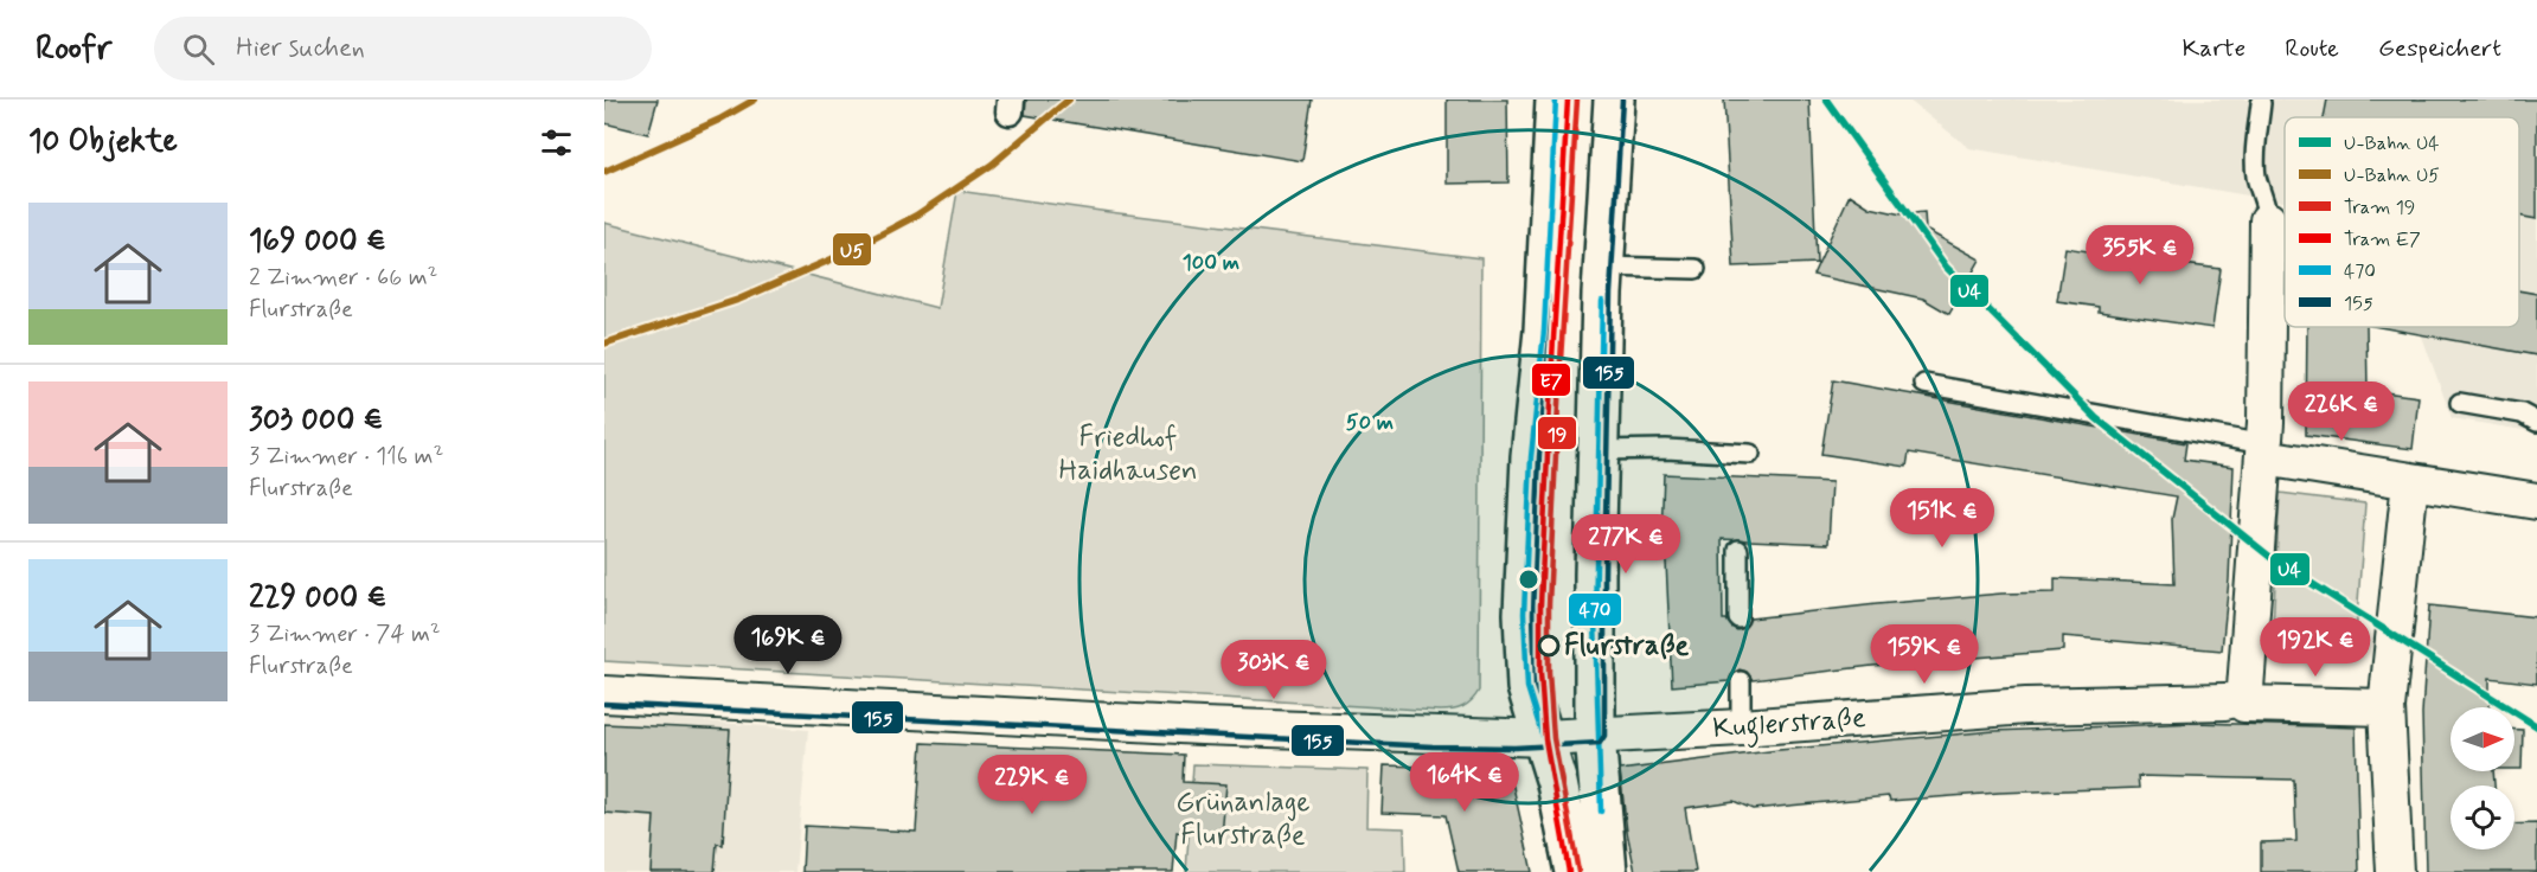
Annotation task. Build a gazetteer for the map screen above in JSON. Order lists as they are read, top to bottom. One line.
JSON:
{"streets":{"street":["Kuglerstraße"]},"parks":["Friedhof Haidhausen","Grünanlage Flurstraße"],"places":["Flurstraße"],"lines":["metro line U4","metro line U5","tram line 19","tram line E7","transit line 470","transit line 155"],"legend":["U-Bahn U4","U-Bahn U5","Tram 19","Tram E7","470","155"],"north":"right","page":{"header":"Roofr","search":"Hier suchen","nav":["Karte","Route","Gespeichert"],"heading":"10 Objekte","list":[{"name":"169 000 €","note":"2 Zimmer · 66 m² · Flurstraße"},{"name":"303 000 €","note":"3 Zimmer · 116 m² · Flurstraße"},{"name":"229 000 €","note":"3 Zimmer · 74 m² · Flurstraße"}],"price":["355K €","226K €","151K €","277K €","169K €","192K €","159K €","303K €","164K €","229K €"]},"rings":["100 m","50 m"]}
